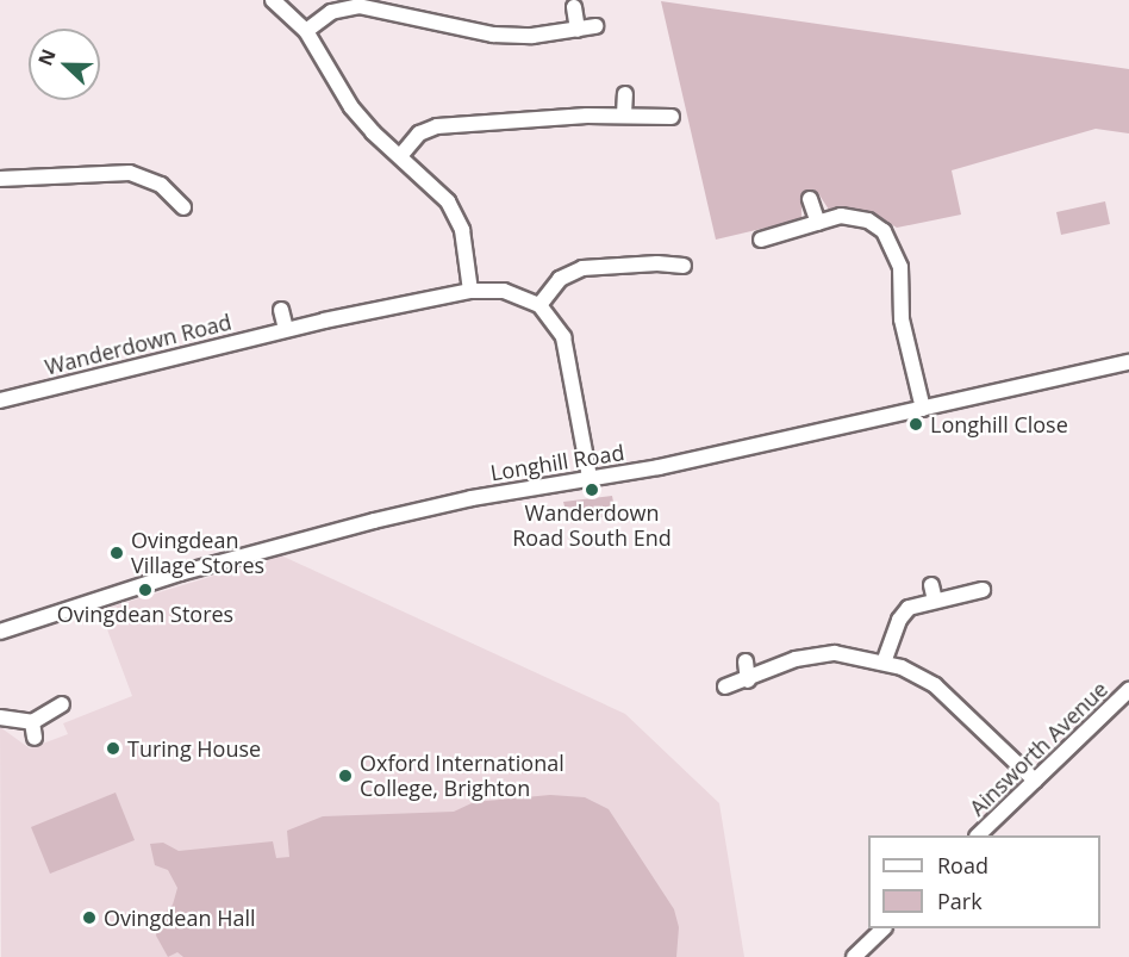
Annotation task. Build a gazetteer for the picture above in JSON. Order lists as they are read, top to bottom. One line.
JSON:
{"streets":{"street":["Wanderdown Road","Longhill Road","Ainsworth Avenue"]},"places":["Longhill Close","Wanderdown Road South End","Ovingdean Village Stores","Ovingdean Stores","Turing House","Oxford International College, Brighton","Ovingdean Hall"],"legend":["Road","Park"],"north":"left"}
